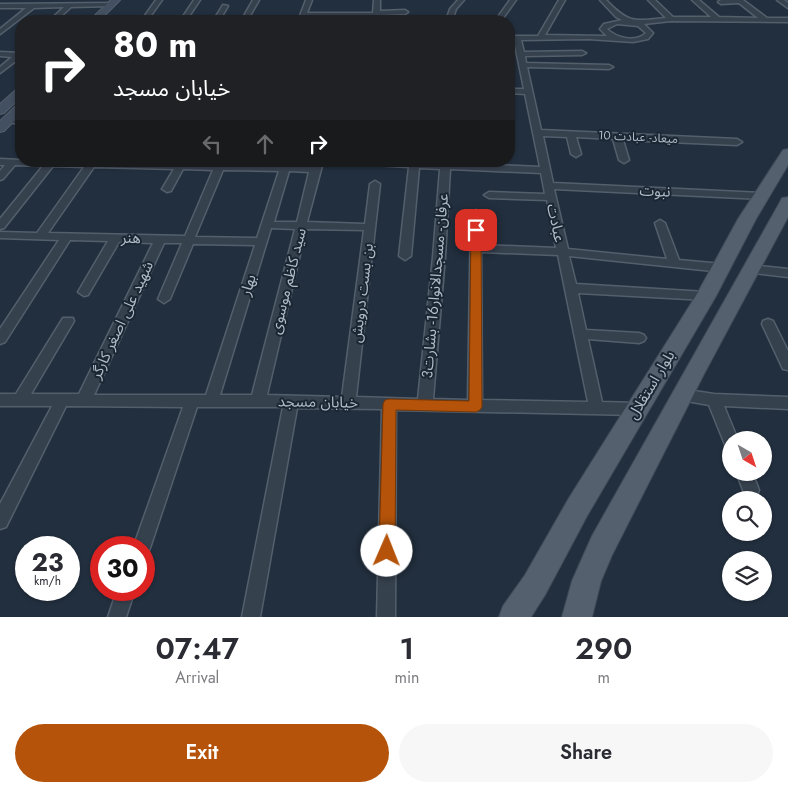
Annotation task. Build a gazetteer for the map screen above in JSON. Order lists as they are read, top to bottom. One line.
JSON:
{"streets":{"main road":["بلوار استقلال"],"street":["میعاد- عبادت 10","نبوت","عبادت","هنر","سید کاظم موسوی","بهار","عرفان- مسجدالانوار16- بشارت3","بن بست درویش","شهید علی اصغر کارگر","خیابان مسجد"]},"crossings":[["میعاد- عبادت 10","عبادت"],["نبوت","عبادت"],["نبوت","بلوار استقلال"],["عبادت","خیابان مسجد"],["هنر","بهار"],["هنر","شهید علی اصغر کارگر"],["سید کاظم موسوی","خیابان مسجد"],["بهار","خیابان مسجد"],["عرفان- مسجدالانوار16- بشارت3","خیابان مسجد"],["بن بست درویش","خیابان مسجد"],["شهید علی اصغر کارگر","خیابان مسجد"],["بلوار استقلال","خیابان مسجد"]],"north":"bottom right","page":{"turn":["80 m","خیابان مسجد"],"speed":"23 km/h","limit":"30","eta":["07:47","Arrival","1","min","290","m"],"buttons":["Exit","Share"]}}
